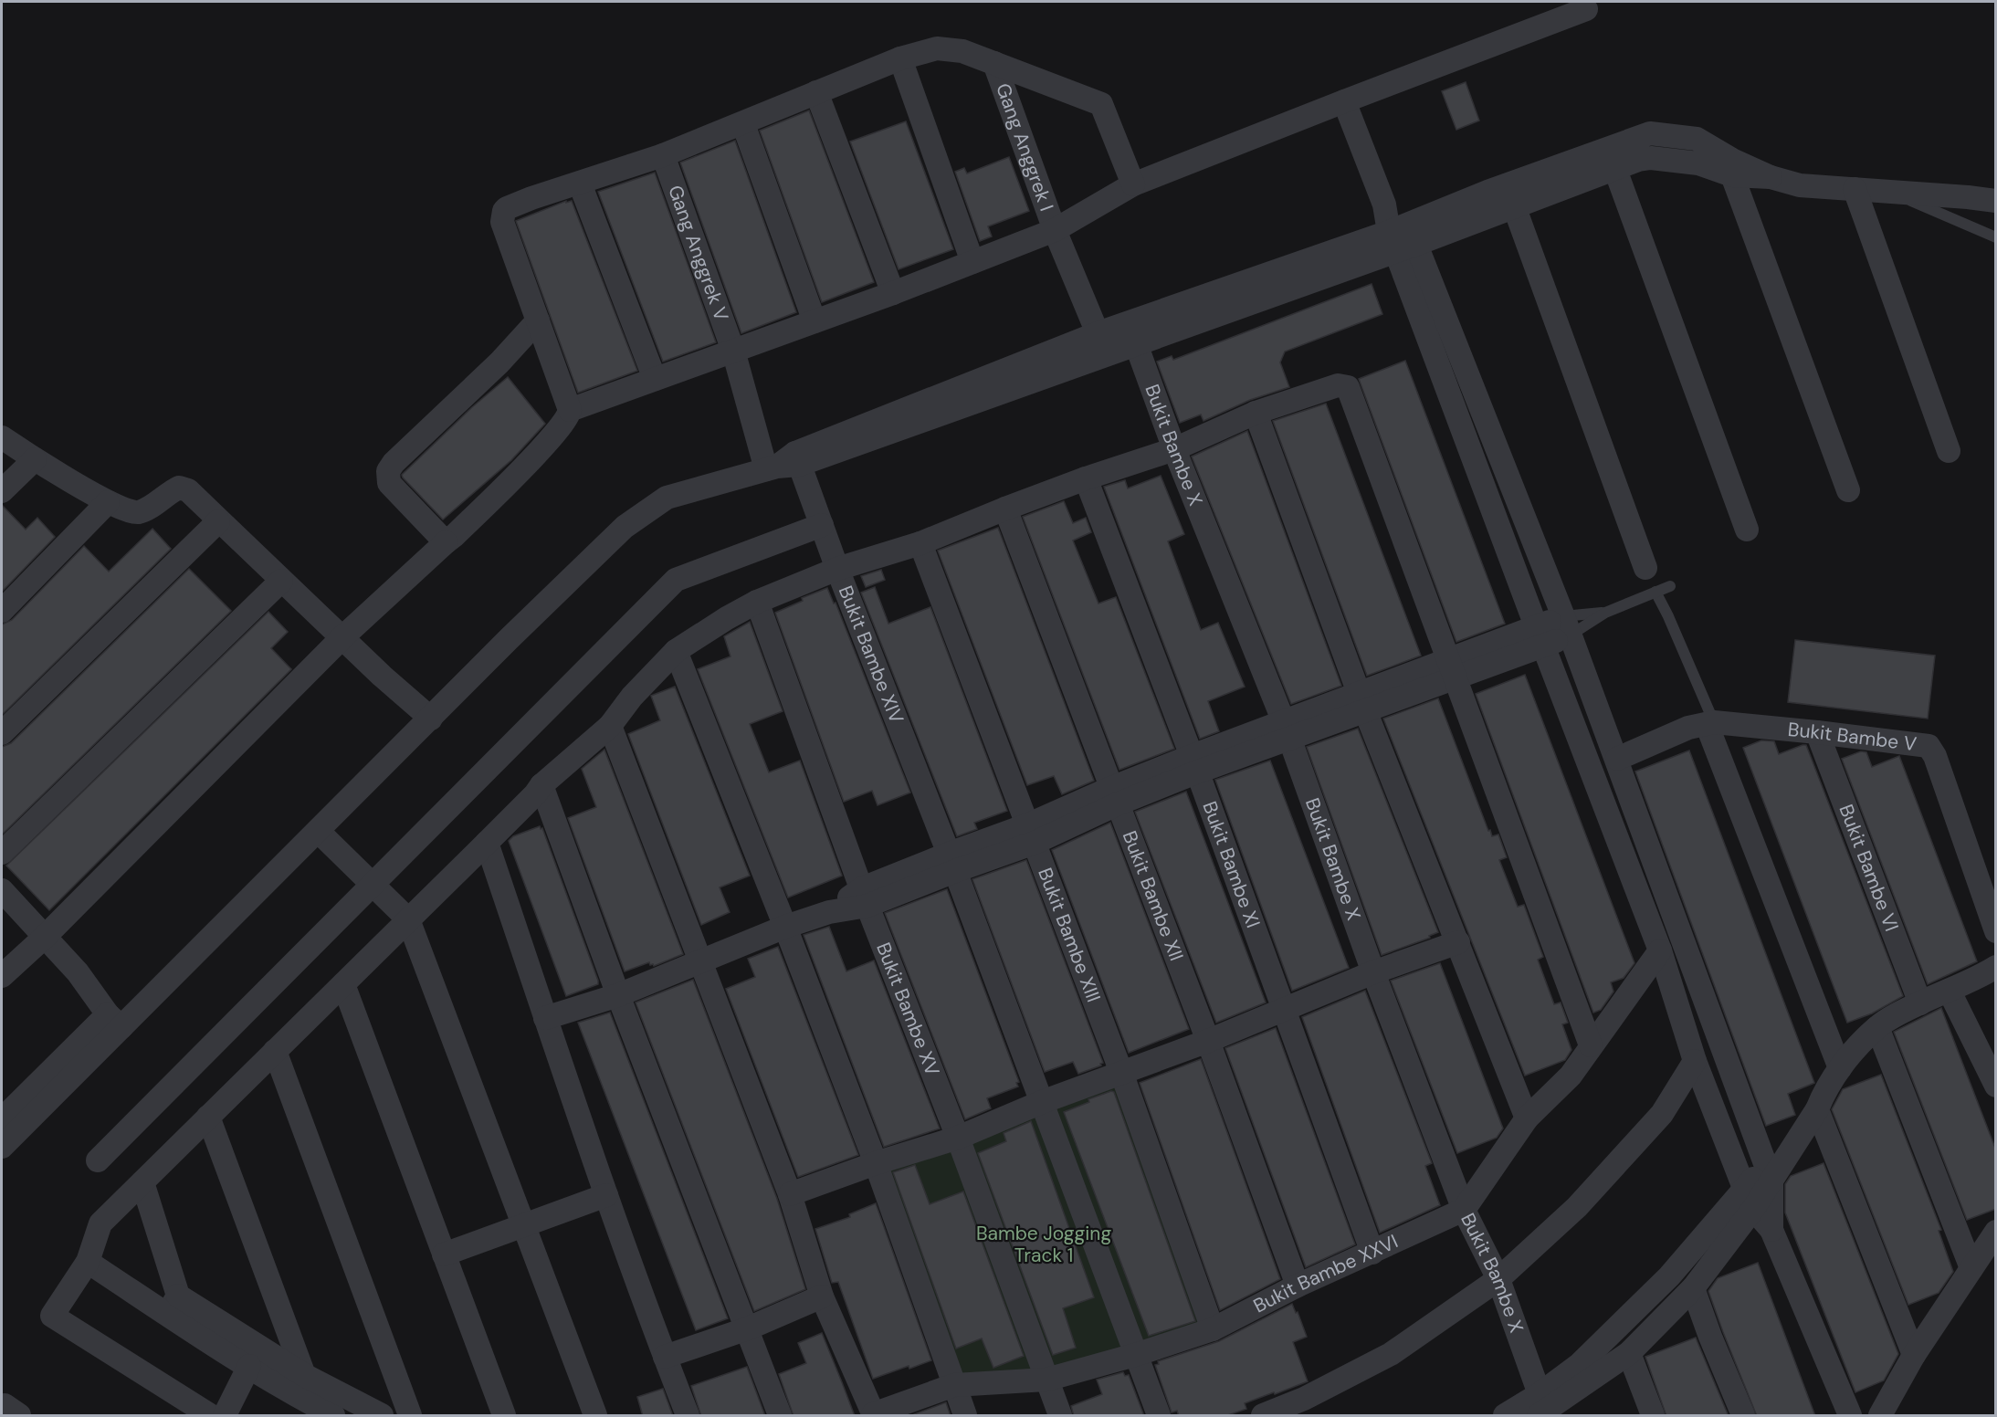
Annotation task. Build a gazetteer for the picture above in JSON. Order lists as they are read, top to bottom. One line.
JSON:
{"streets":{"street":["Gang Anggrek I","Gang Anggrek V","Bukit Bambe X","Bukit Bambe XIV","Bukit Bambe V","Bukit Bambe XI","Bukit Bambe VI","Bukit Bambe XII","Bukit Bambe XIII","Bukit Bambe XV","Bukit Bambe XXVI"]},"crossings":[["Gang Anggrek V","Bukit Bambe XIV"],["Bukit Bambe X","Bukit Bambe XXVI"],["Bukit Bambe XIV","Bukit Bambe XXVI"],["Bukit Bambe V","Bukit Bambe VI"],["Bukit Bambe XI","Bukit Bambe XXVI"],["Bukit Bambe XII","Bukit Bambe XXVI"],["Bukit Bambe XIII","Bukit Bambe XXVI"],["Bukit Bambe XV","Bukit Bambe XXVI"]],"parks":["Bambe Jogging Track 1"]}
